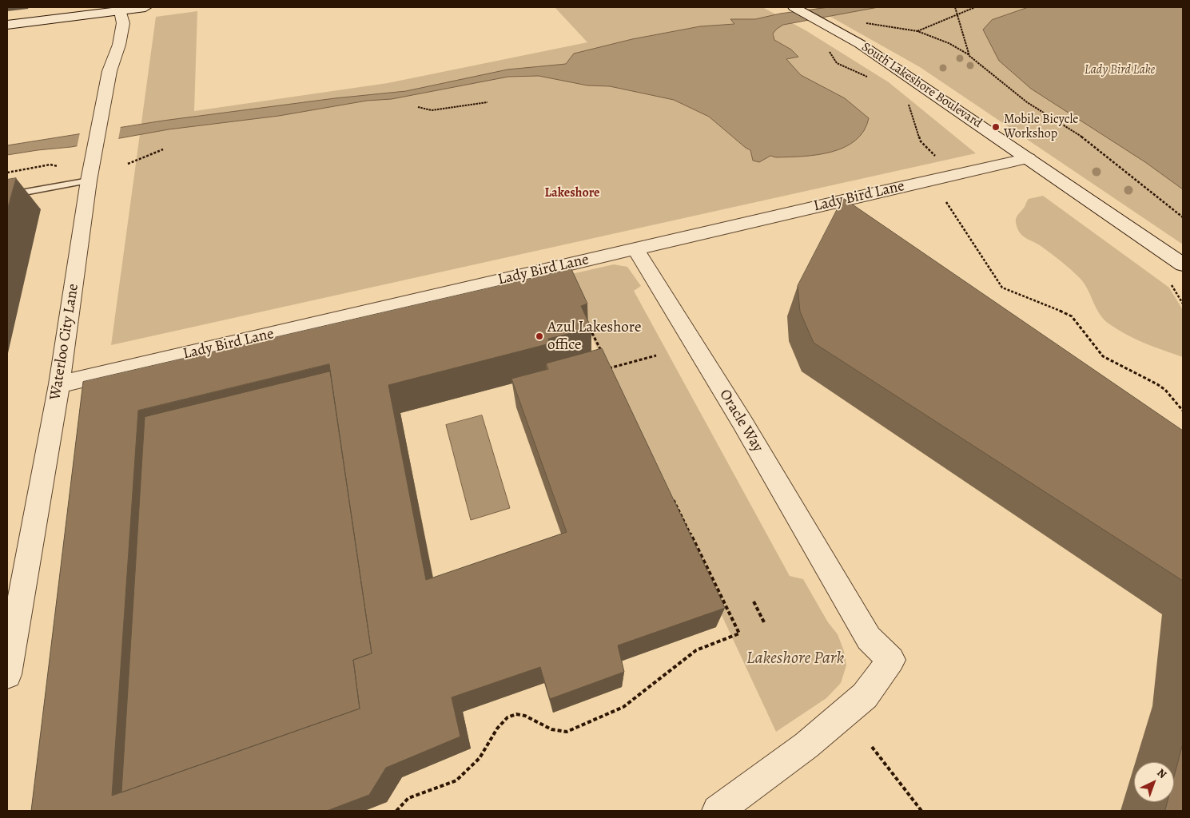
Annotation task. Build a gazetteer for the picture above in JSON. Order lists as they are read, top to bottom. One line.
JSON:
{"streets":{"street":["South Lakeshore Boulevard","Lady Bird Lane","Waterloo City Lane","Oracle Way"]},"crossings":[["South Lakeshore Boulevard","Lady Bird Lane"],["Lady Bird Lane","Waterloo City Lane"],["Lady Bird Lane","Oracle Way"]],"districts":["Lakeshore"],"water":["Lady Bird Lake"],"parks":["Lakeshore Park"],"places":["Mobile Bicycle Workshop","Azul Lakeshore office"],"north":"top right"}
